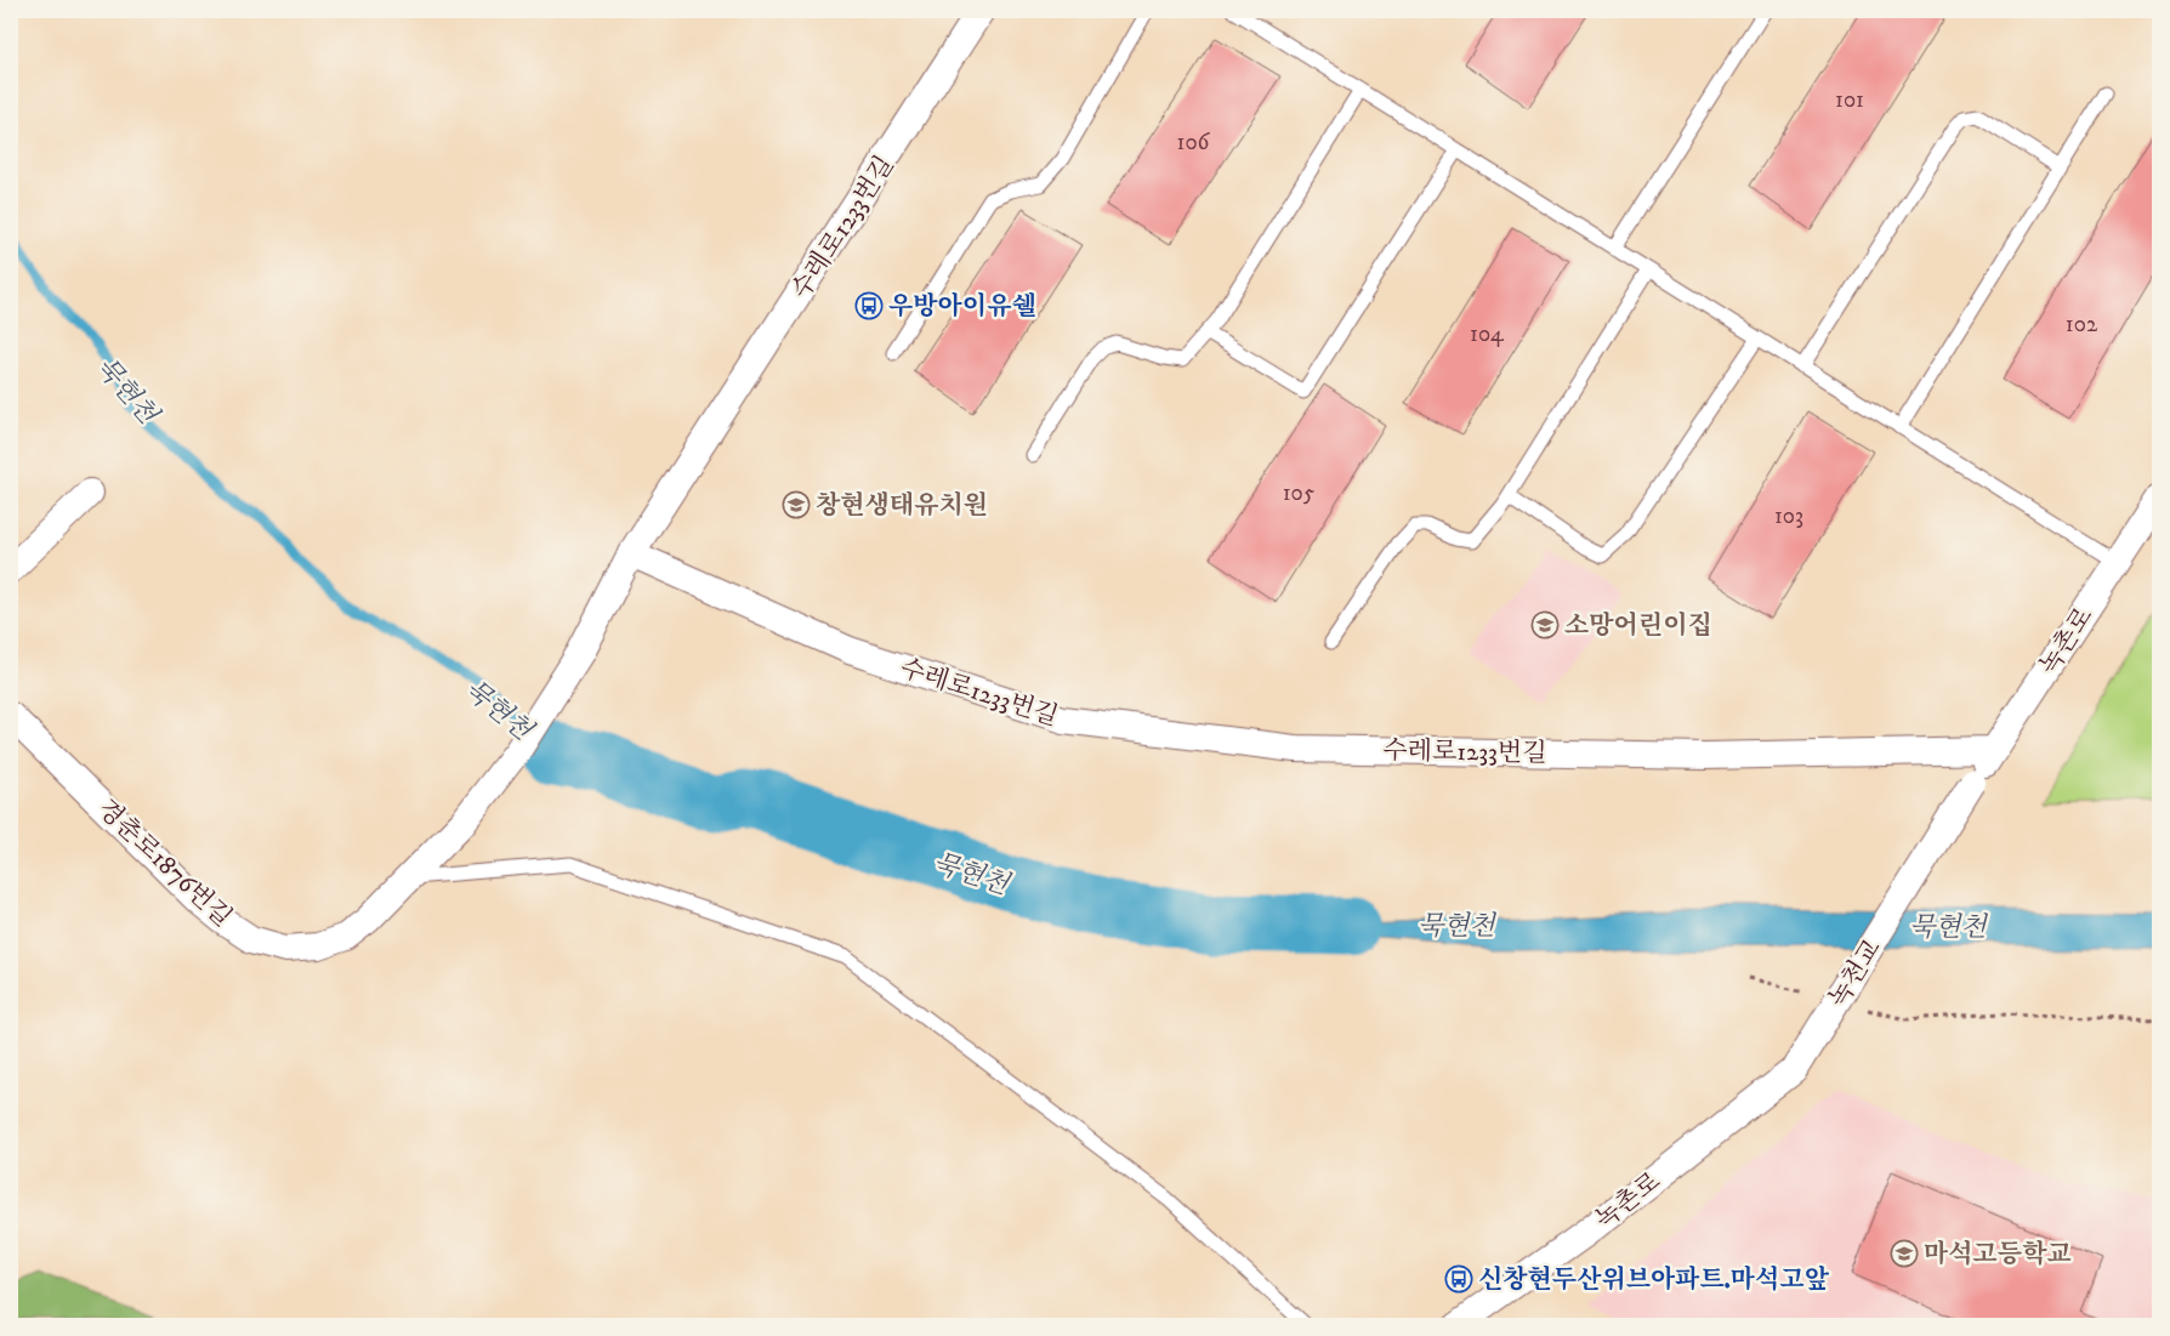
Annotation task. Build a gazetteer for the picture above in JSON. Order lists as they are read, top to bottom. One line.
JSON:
{"streets":{"street":["수레로1233번길","녹촌로","경춘로1876번길","녹천교"]},"crossings":[["수레로1233번길","녹촌로"],["수레로1233번길","경춘로1876번길"],["녹촌로","녹천교"]],"water":["묵현천"],"places":{"bus stop":["우방아이유쉘","신창현두산위브아파트.마석고앞"],"school or university":["창현생태유치원","소망어린이집","마석고등학교"]},"house_numbers":["101","106","102","104","105","103"]}
